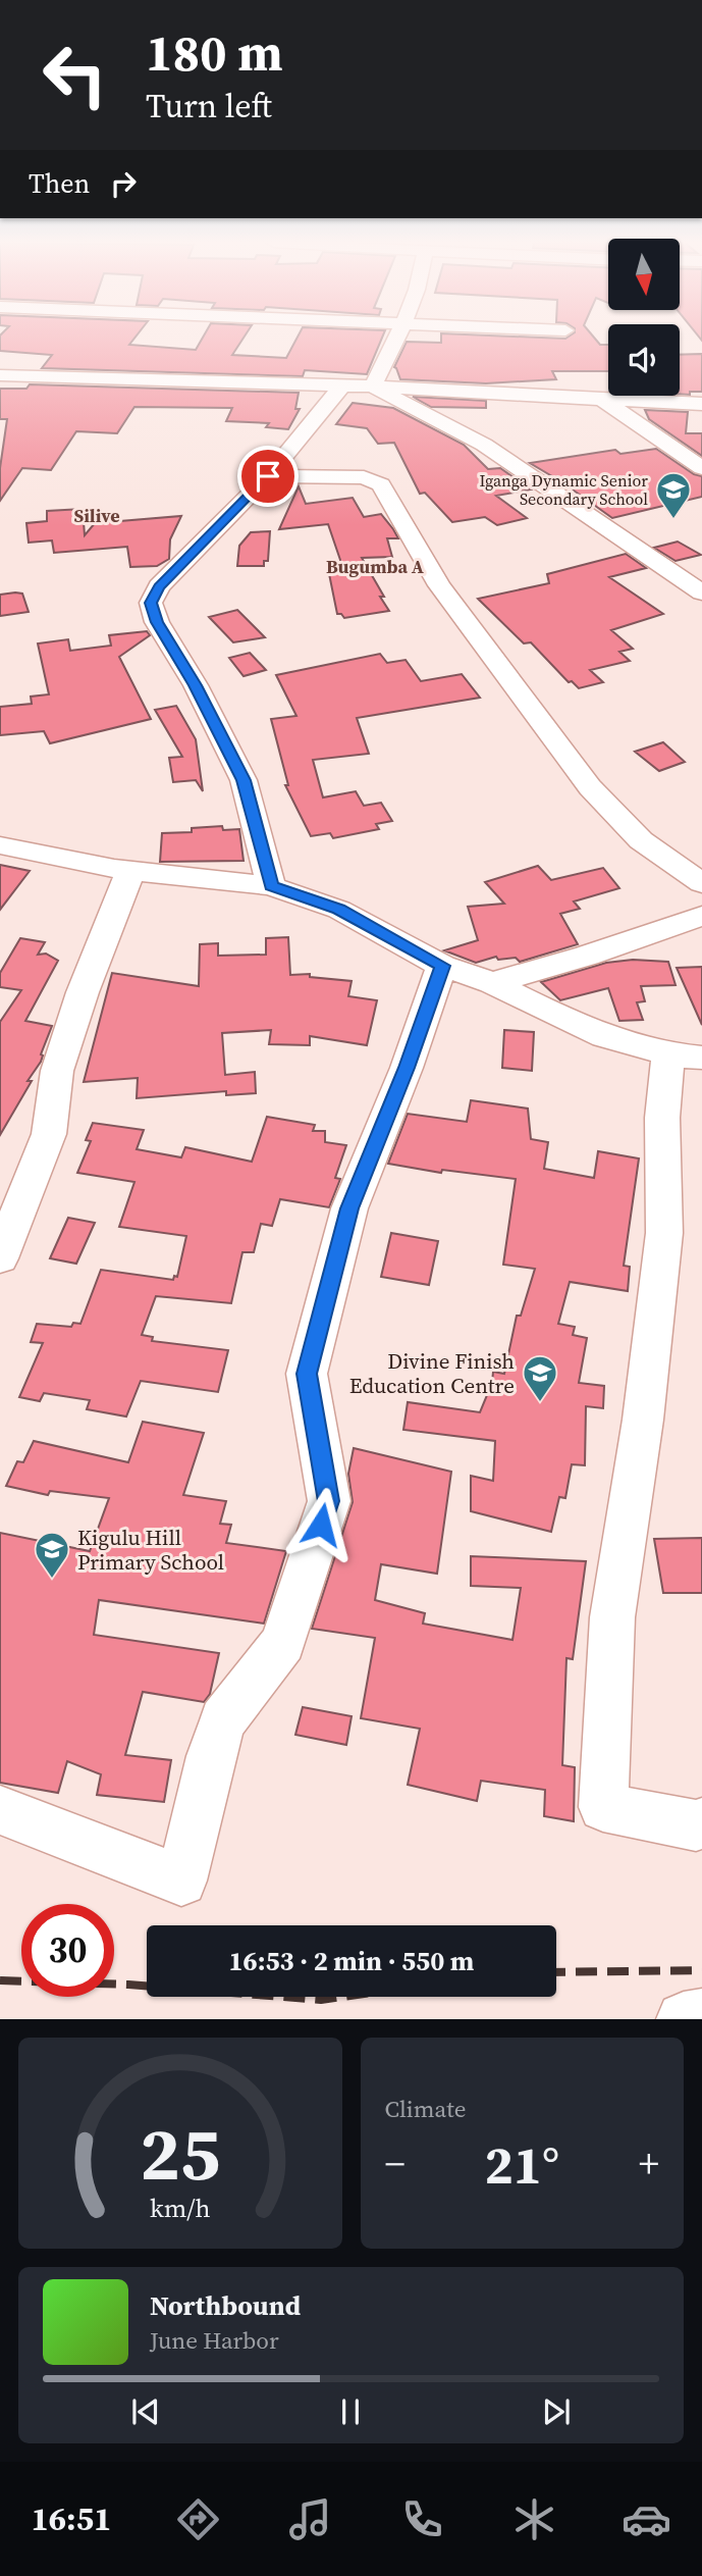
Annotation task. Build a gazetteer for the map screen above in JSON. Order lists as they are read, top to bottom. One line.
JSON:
{"districts":["Silive","Bugumba A"],"places":{"school or university":["Iganga Dynamic Senior Secondary School","Divine Finish Education Centre","Kigulu Hill Primary School"]},"north":"bottom","page":{"turn":["180 m","Turn left"],"then":"Then","limit":"30","trip":"16:53 · 2 min · 550 m","tile":"Climate","heat":["−","21°","+"],"song":["Northbound","June Harbor"],"tabs":"16:51","gauge":["25","km/h"]}}
